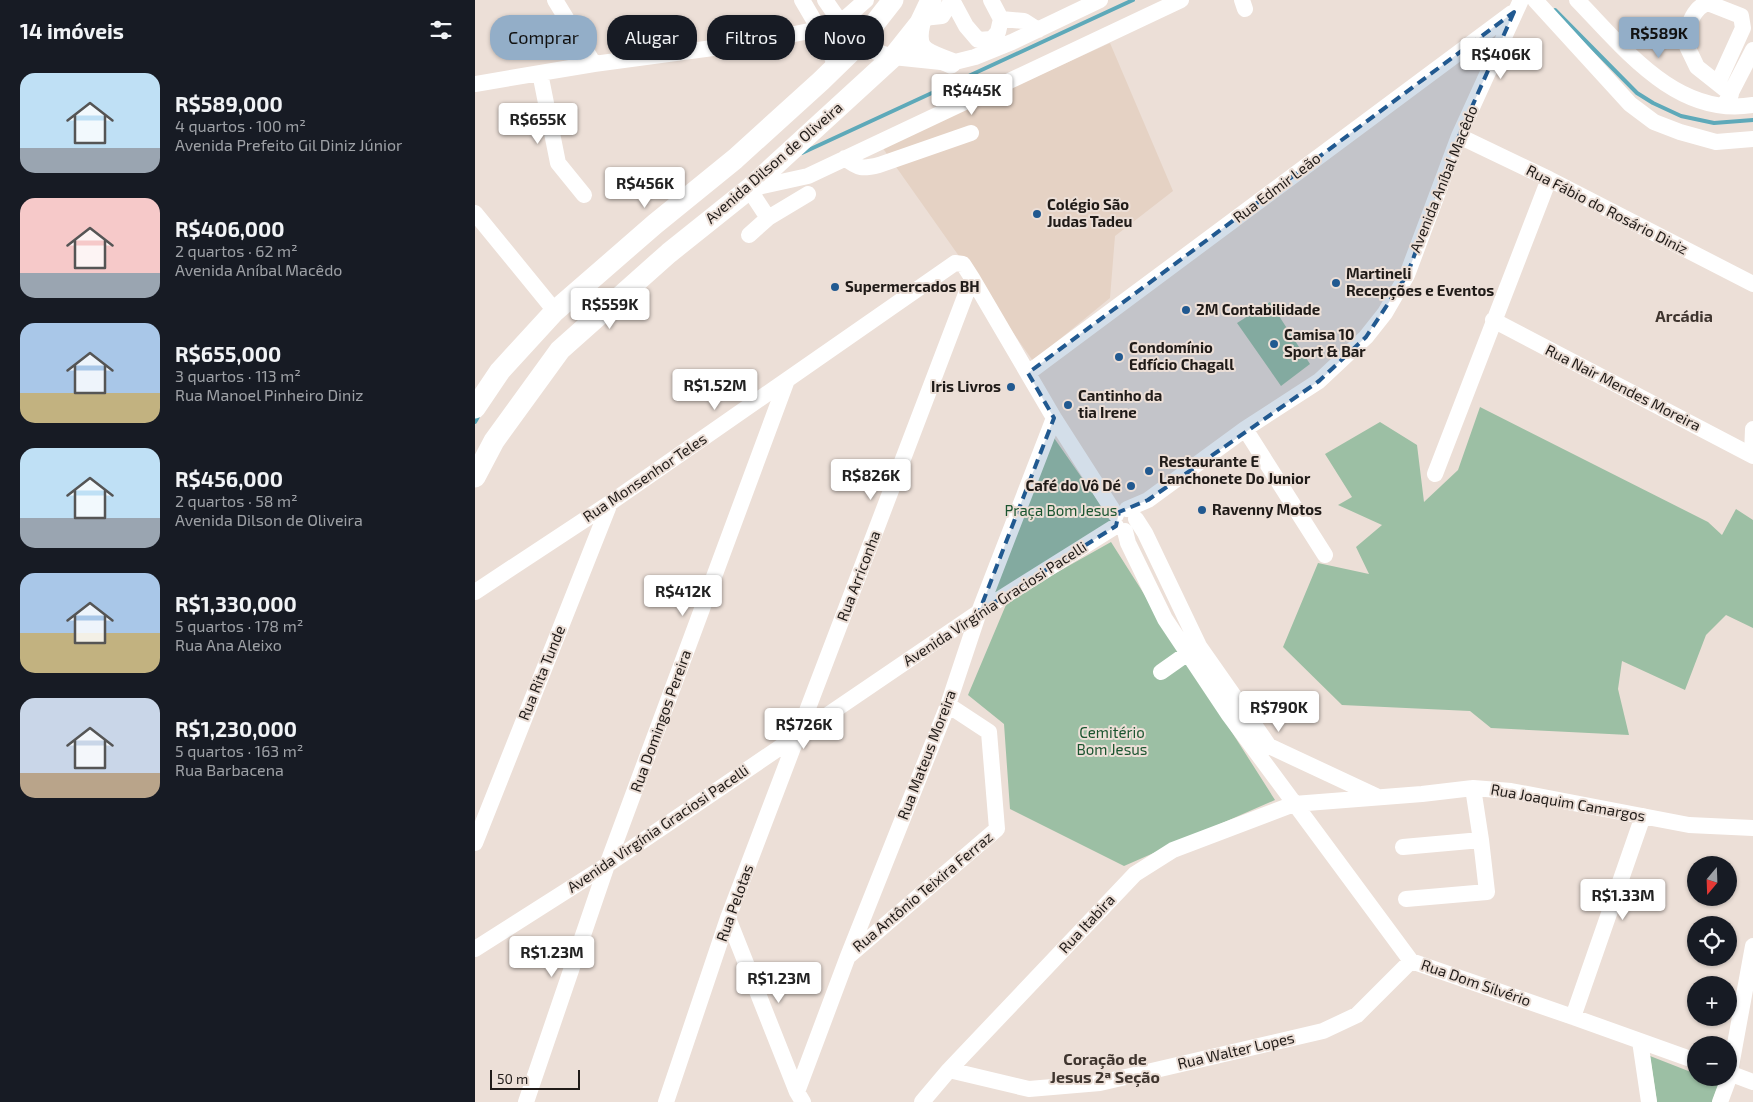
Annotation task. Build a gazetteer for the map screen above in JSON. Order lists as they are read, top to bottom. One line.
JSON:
{"streets":{"main road":["Avenida Dilson de Oliveira"],"street":["Avenida Aníbal Macêdo","Rua Edmir Leão","Rua Fábio do Rosário Diniz","Rua Nair Mendes Moreira","Rua Monsenhor Teles","Rua Arriconha","Avenida Virgínia Graciosi Pacelli","Rua Rita Tunde","Rua Domingos Pereira","Rua Mateus Moreira","Rua Joaquim Camargos","Rua Antônio Teixira Ferraz","Rua Pelotas","Rua Itabira","Rua Dom Silvério","Rua Walter Lopes"]},"crossings":[["Avenida Aníbal Macêdo","Rua Edmir Leão"],["Avenida Aníbal Macêdo","Rua Fábio do Rosário Diniz"],["Avenida Aníbal Macêdo","Avenida Virgínia Graciosi Pacelli"],["Rua Monsenhor Teles","Rua Arriconha"],["Rua Monsenhor Teles","Rua Rita Tunde"],["Rua Monsenhor Teles","Rua Domingos Pereira"],["Rua Arriconha","Avenida Virgínia Graciosi Pacelli"],["Rua Arriconha","Rua Pelotas"],["Avenida Virgínia Graciosi Pacelli","Rua Domingos Pereira"],["Avenida Virgínia Graciosi Pacelli","Rua Mateus Moreira"],["Avenida Virgínia Graciosi Pacelli","Rua Pelotas"],["Rua Mateus Moreira","Rua Antônio Teixira Ferraz"],["Rua Joaquim Camargos","Rua Itabira"],["Rua Joaquim Camargos","Rua Dom Silvério"],["Rua Itabira","Rua Dom Silvério"],["Rua Itabira","Rua Walter Lopes"],["Rua Dom Silvério","Rua Walter Lopes"]],"districts":["Arcádia","Coração de Jesus 2ª Seção"],"parks":["Praça Bom Jesus","Cemitério Bom Jesus"],"places":["Colégio São Judas Tadeu","Martineli Recepções e Eventos","Supermercados BH","2M Contabilidade","Camisa 10 Sport & Bar","Condomínio Edfício Chagall","Iris Livros","Cantinho da tia Irene","Restaurante E Lanchonete Do Junior","Café do Vô Dé","Ravenny Motos"],"scale_bar":"50 m","north":"bottom","page":{"heading":"14 imóveis","chip":["Comprar","Alugar","Filtros","Novo"],"price":["R$589K","R$406K","R$445K","R$655K","R$456K","R$559K","R$1.52M","R$826K","R$412K","R$790K","R$726K","R$1.33M","R$1.23M","R$1.23M"],"list":[{"name":"R$589,000","note":"4 quartos · 100 m² · Avenida Prefeito Gil Diniz Júnior"},{"name":"R$406,000","note":"2 quartos · 62 m² · Avenida Aníbal Macêdo"},{"name":"R$655,000","note":"3 quartos · 113 m² · Rua Manoel Pinheiro Diniz"},{"name":"R$456,000","note":"2 quartos · 58 m² · Avenida Dilson de Oliveira"},{"name":"R$1,330,000","note":"5 quartos · 178 m² · Rua Ana Aleixo"},{"name":"R$1,230,000","note":"5 quartos · 163 m² · Rua Barbacena"}],"map_buttons":["+","−"],"scale":"50 m"}}
